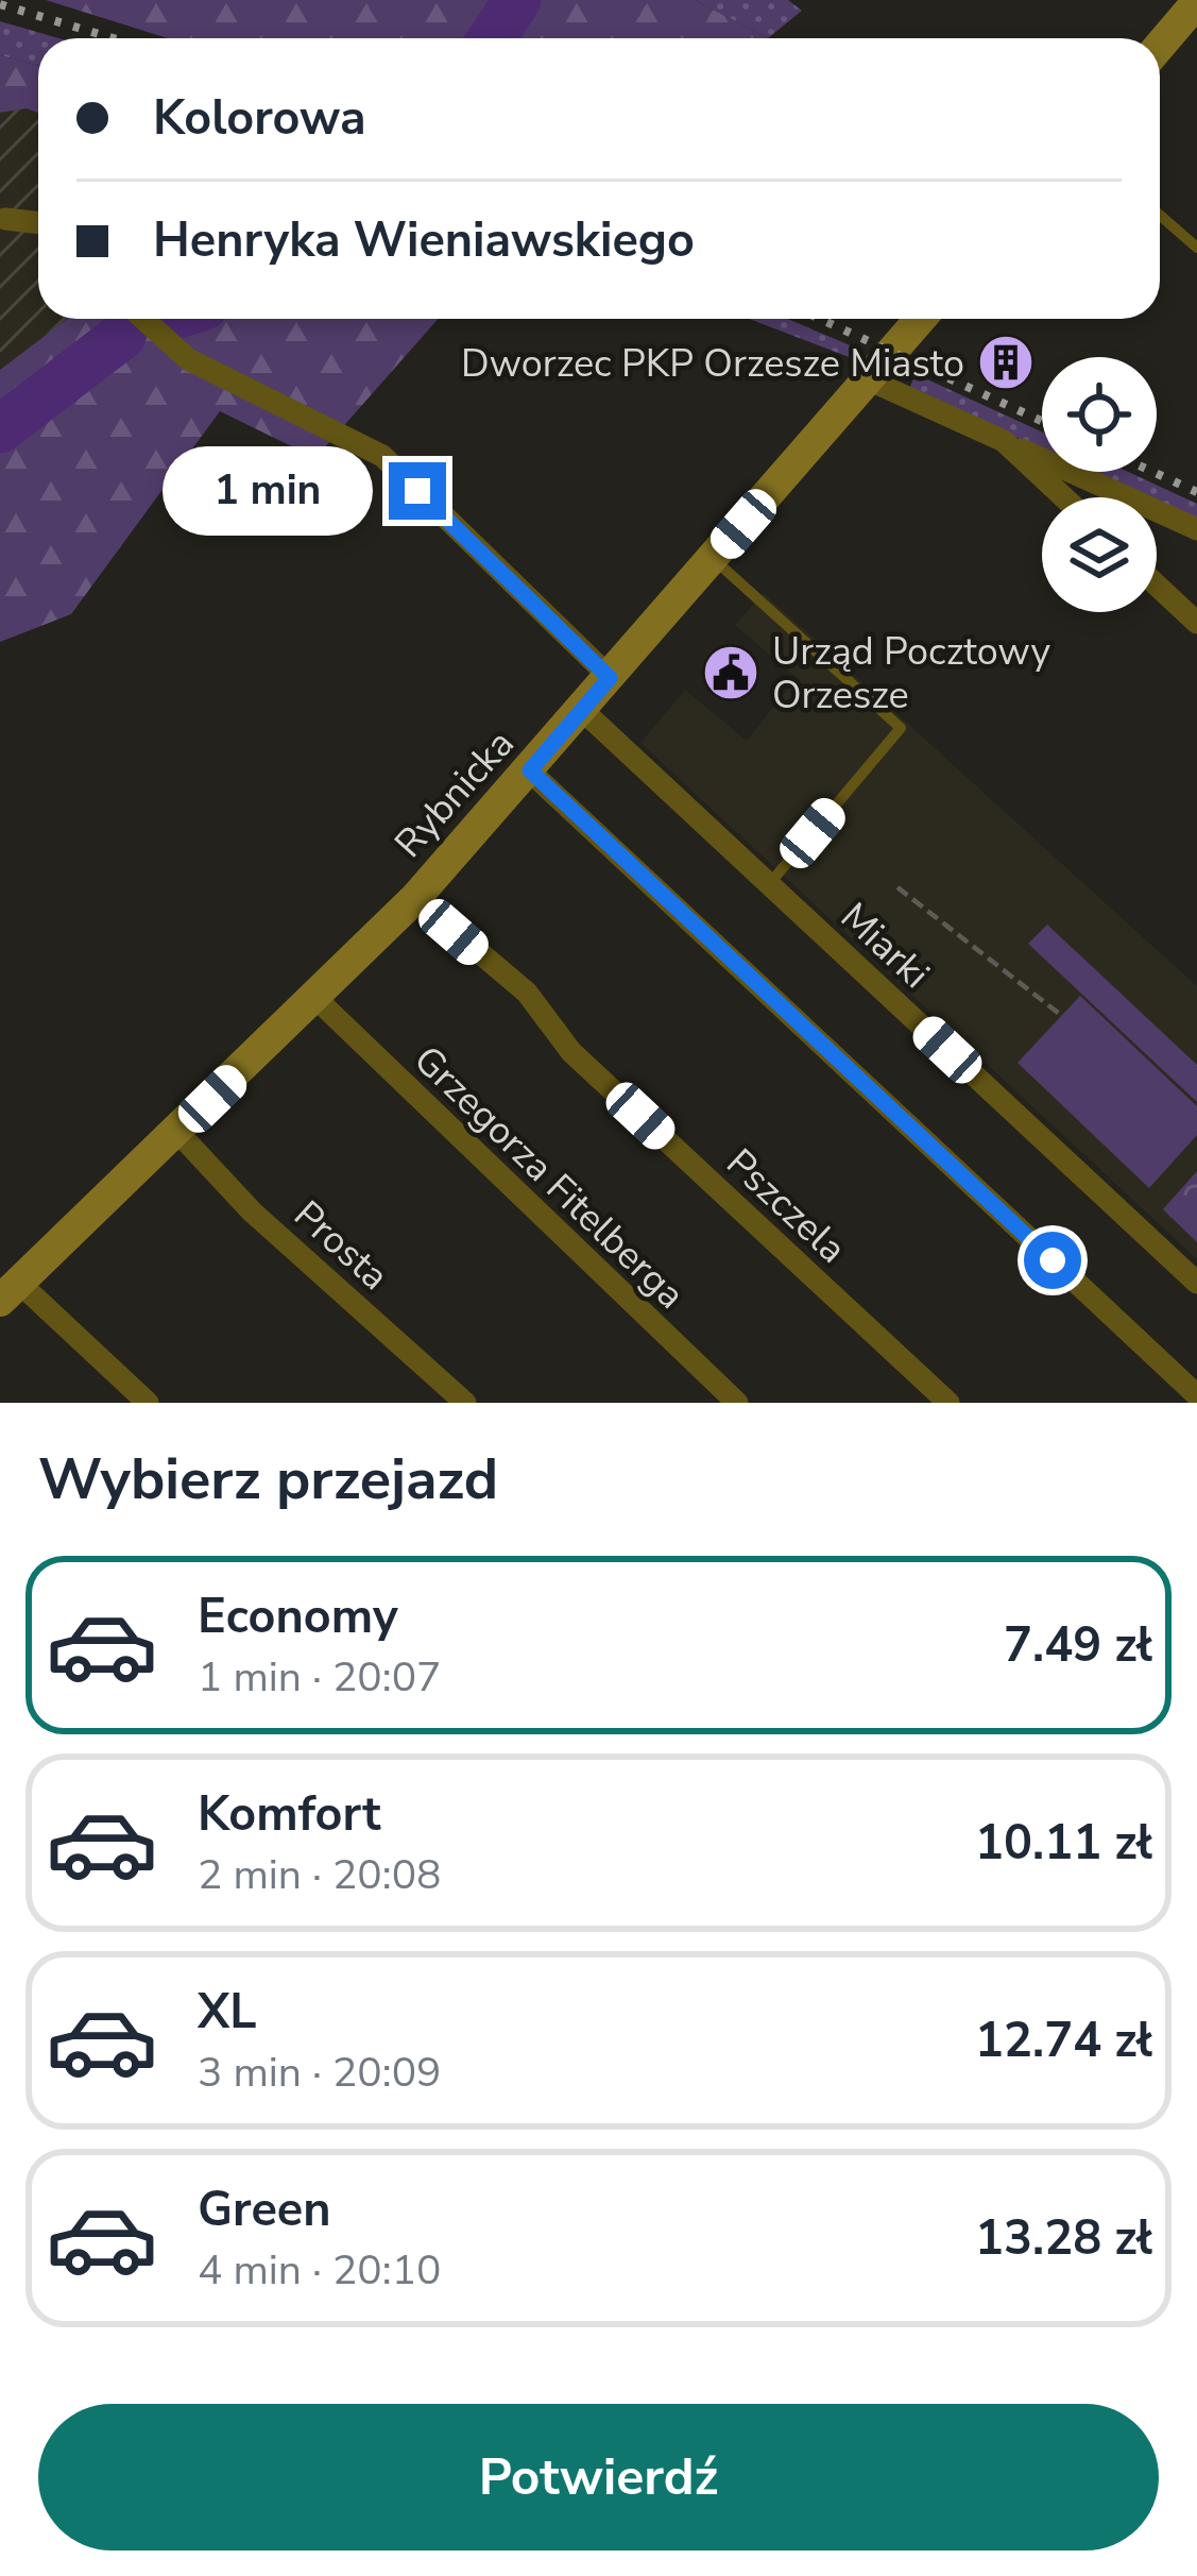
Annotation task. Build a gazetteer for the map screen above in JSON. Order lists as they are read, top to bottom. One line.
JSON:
{"streets":{"main road":["Rybnicka"],"street":["Miarki","Grzegorza Fitelberga","Pszczela","Prosta"]},"crossings":[["Rybnicka","Miarki"],["Rybnicka","Grzegorza Fitelberga"],["Rybnicka","Pszczela"],["Rybnicka","Prosta"]],"places":{"building":["Dworzec PKP Orzesze Miasto"],"public building":["Urząd Pocztowy Orzesze"]},"page":{"banner":["Kolorowa","Henryka Wieniawskiego"],"bubble":"1 min","heading":"Wybierz przejazd","list":[{"name":"Economy","note":"1 min · 20:07","value":"7.49 zł"},{"name":"Komfort","note":"2 min · 20:08","value":"10.11 zł"},{"name":"XL","note":"3 min · 20:09","value":"12.74 zł"},{"name":"Green","note":"4 min · 20:10","value":"13.28 zł"}],"buttons":"Potwierdź"}}
